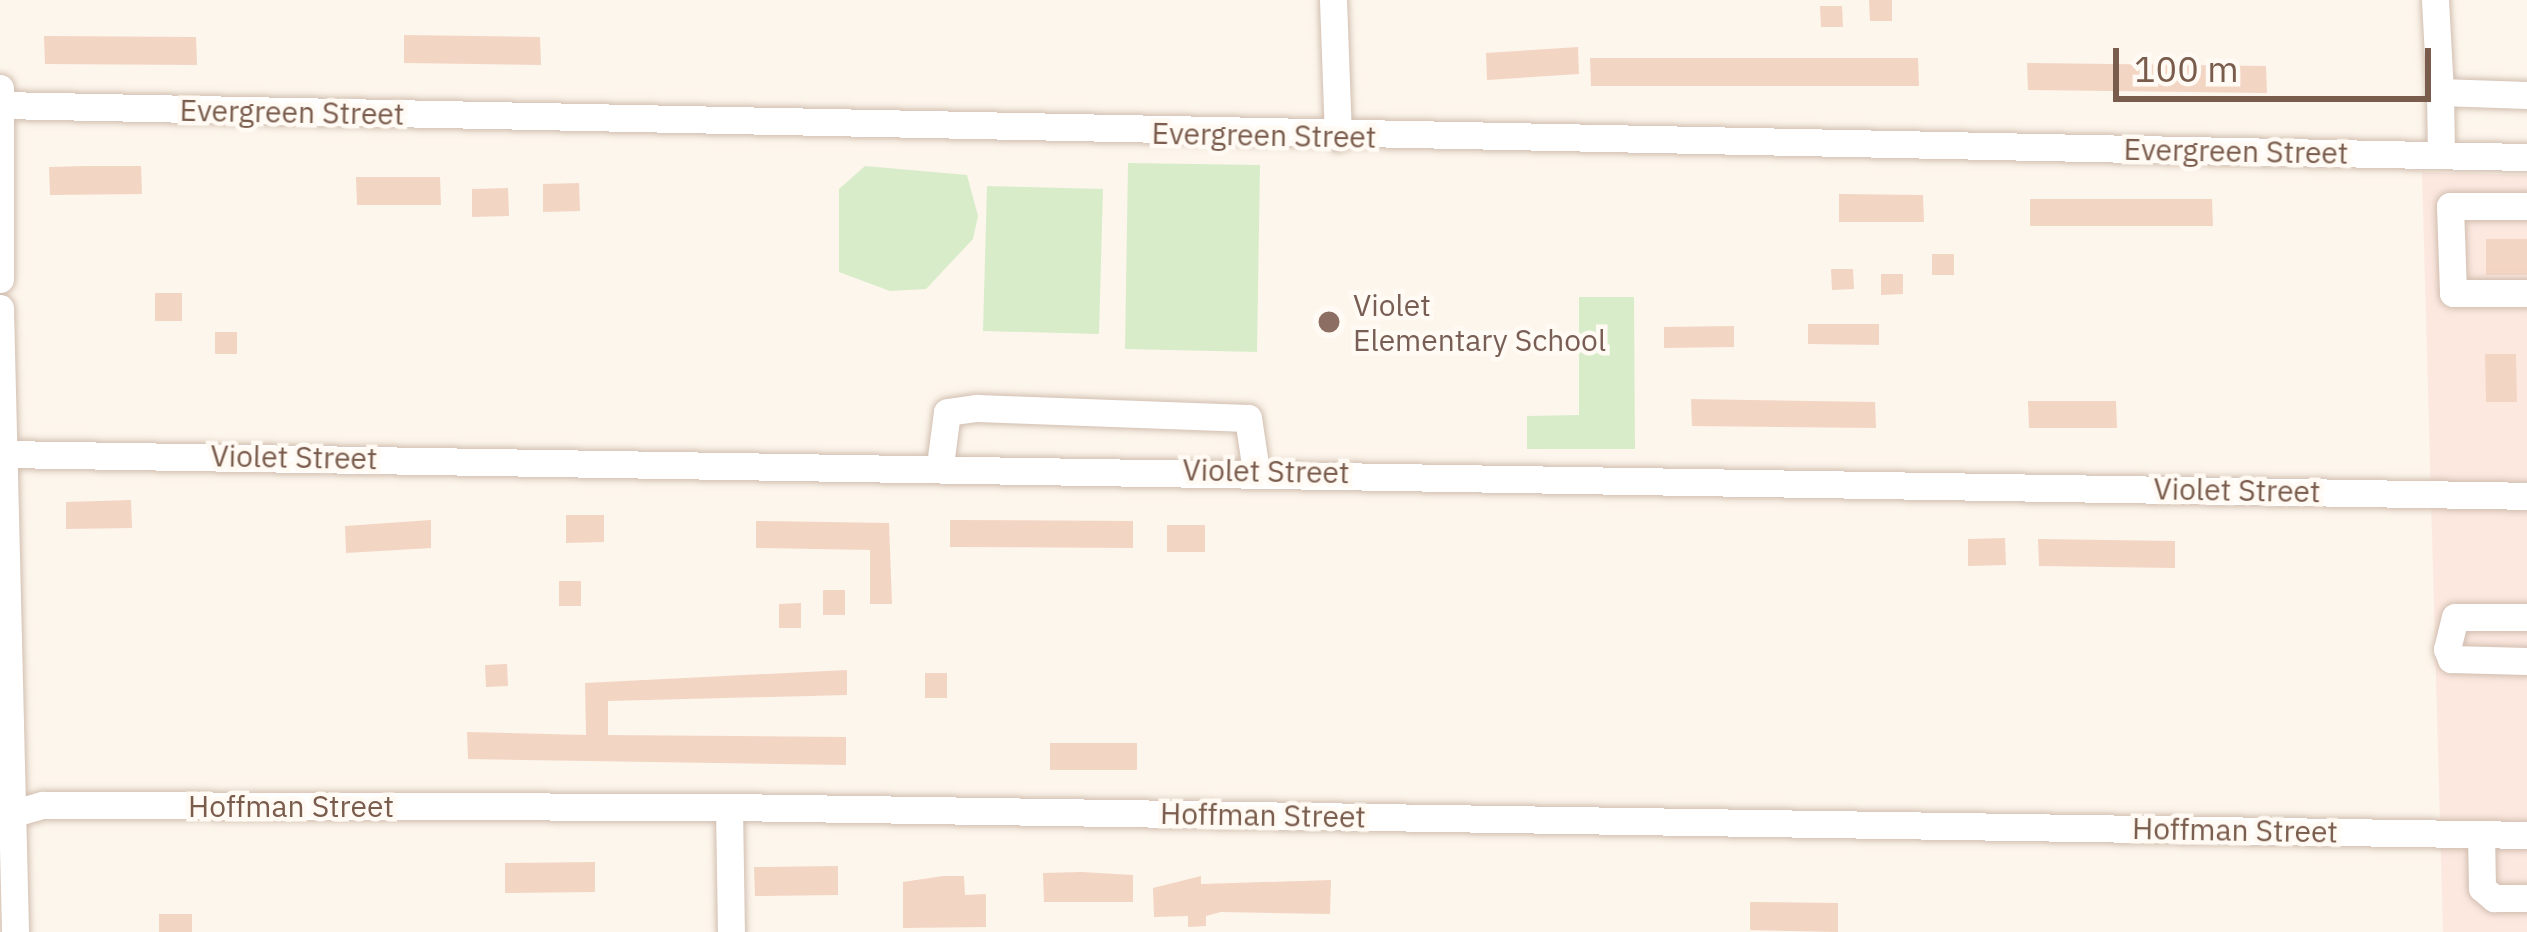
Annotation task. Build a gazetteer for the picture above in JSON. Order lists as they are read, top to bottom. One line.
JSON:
{"streets":{"street":["Evergreen Street","Violet Street","Hoffman Street"]},"places":["Violet Elementary School"],"scale_bar":"100 m"}
